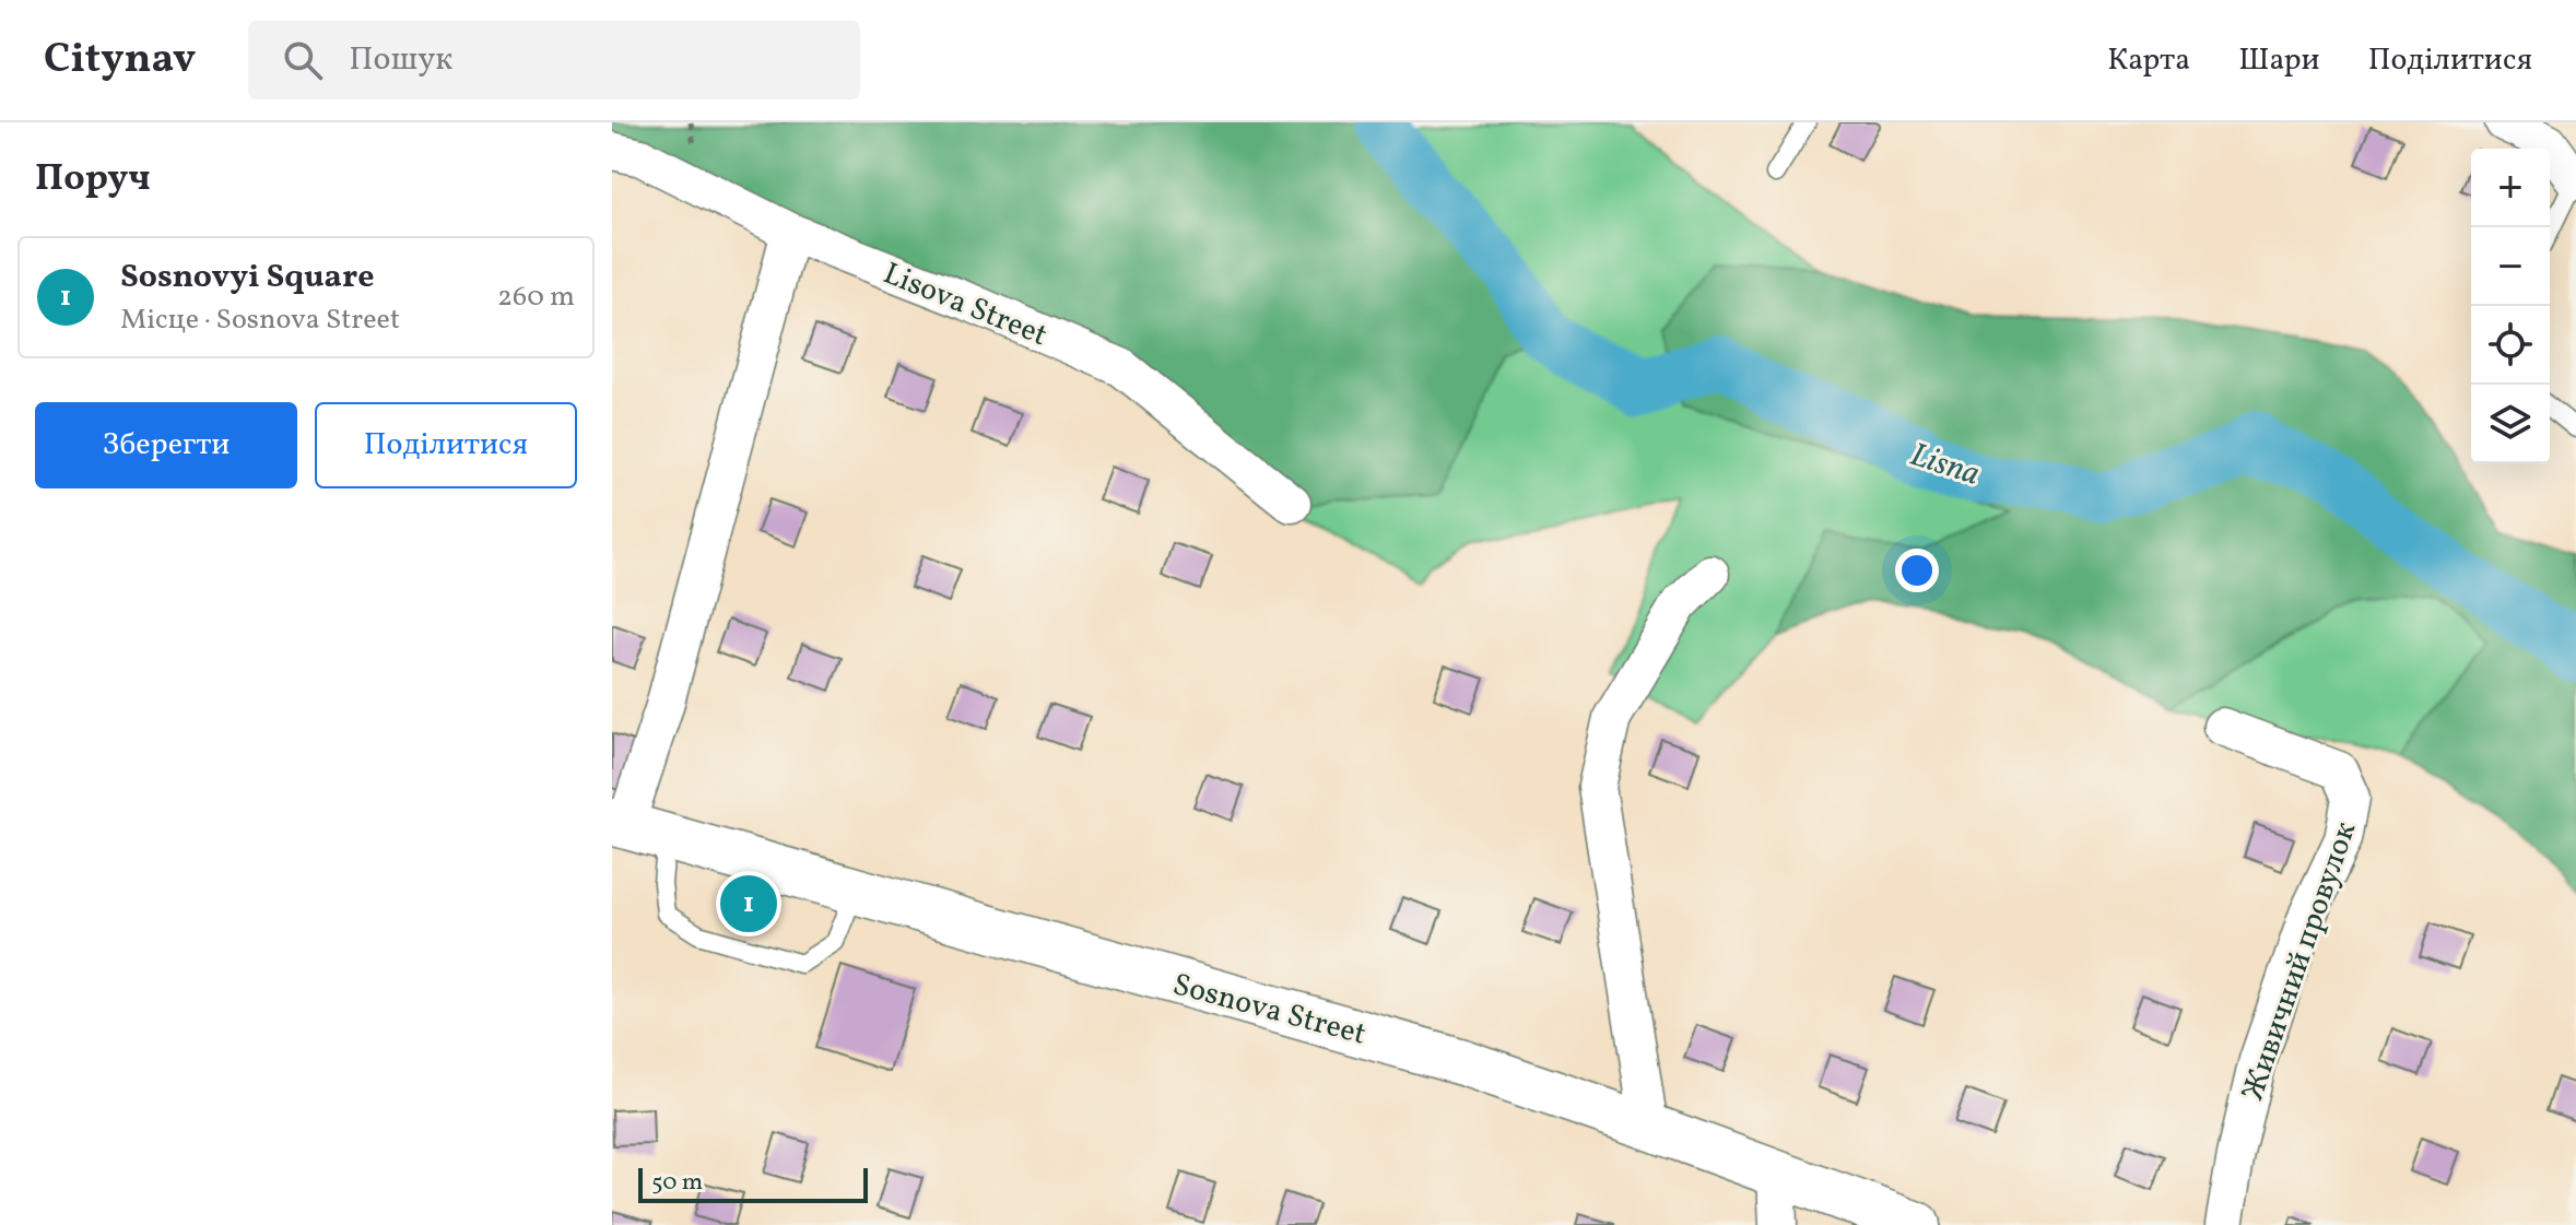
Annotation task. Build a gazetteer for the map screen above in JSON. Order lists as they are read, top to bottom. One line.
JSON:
{"streets":{"street":["Lisova Street","Живичний провулок","Sosnova Street"]},"water":["Lisna"],"scale_bar":"50 m","page":{"header":"Citynav","search":"Пошук","nav":["Карта","Шари","Поділитися"],"heading":"Поруч","map_buttons":["+","−"],"list":[{"mark":"1","name":"Sosnovyi Square","note":"Місце · Sosnova Street","value":"260 m"}],"buttons":["Зберегти","Поділитися"],"pins":"1","scale":"50 m"}}
